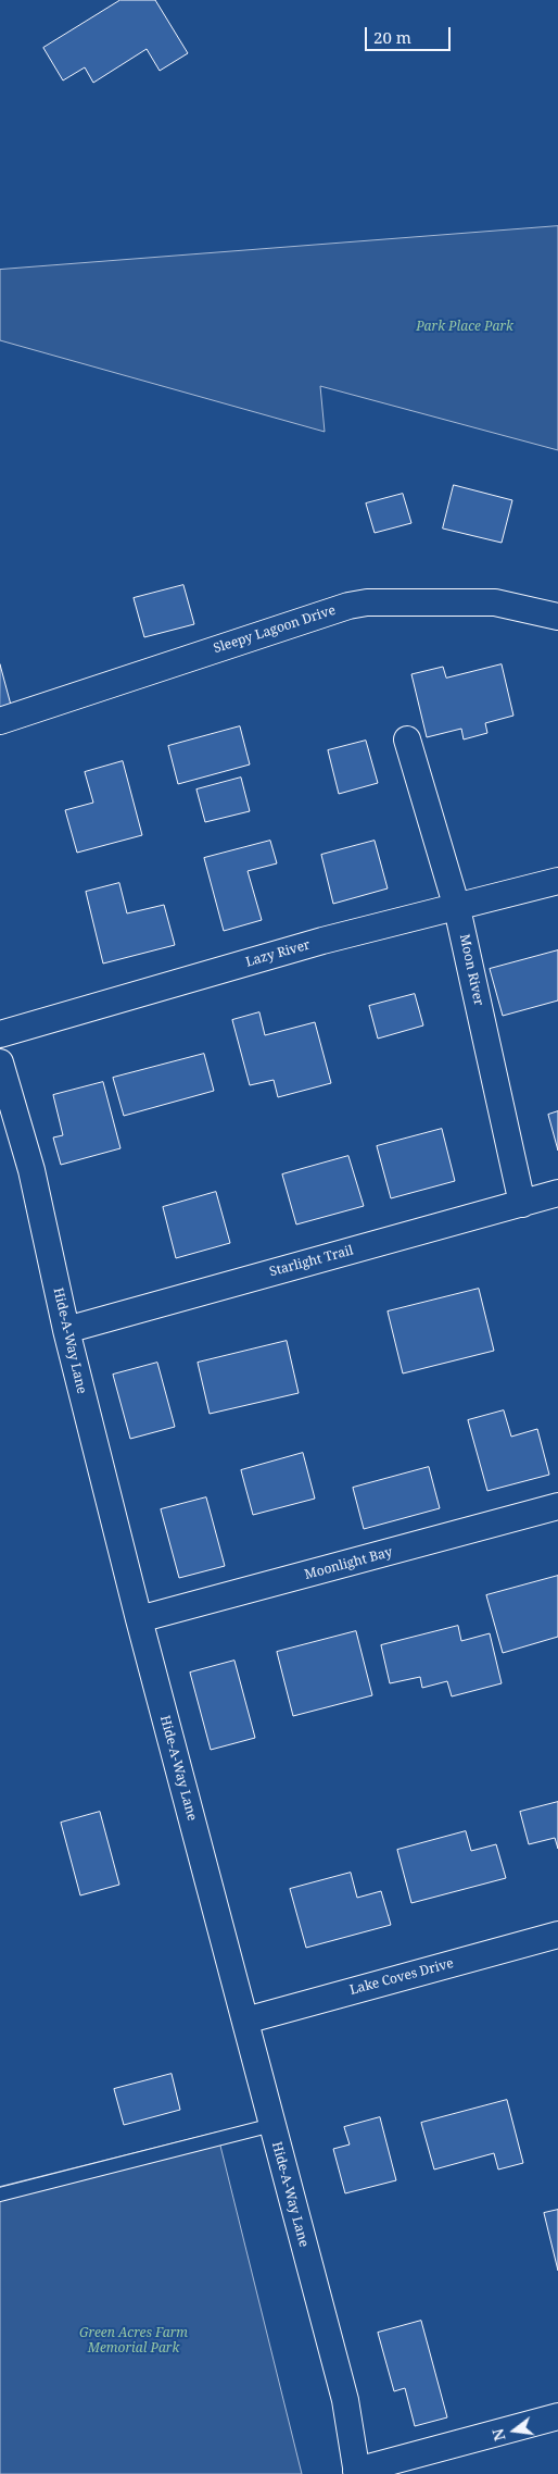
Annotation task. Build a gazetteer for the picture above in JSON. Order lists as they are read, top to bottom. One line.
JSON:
{"streets":{"street":["Sleepy Lagoon Drive","Lazy River","Moon River","Starlight Trail","Hide-A-Way Lane","Moonlight Bay","Lake Coves Drive"]},"crossings":[["Lazy River","Moon River"],["Moon River","Starlight Trail"],["Starlight Trail","Hide-A-Way Lane"],["Hide-A-Way Lane","Moonlight Bay"],["Hide-A-Way Lane","Lake Coves Drive"]],"parks":["Park Place Park","Green Acres Farm Memorial Park"],"scale_bar":"20 m","north":"left"}
